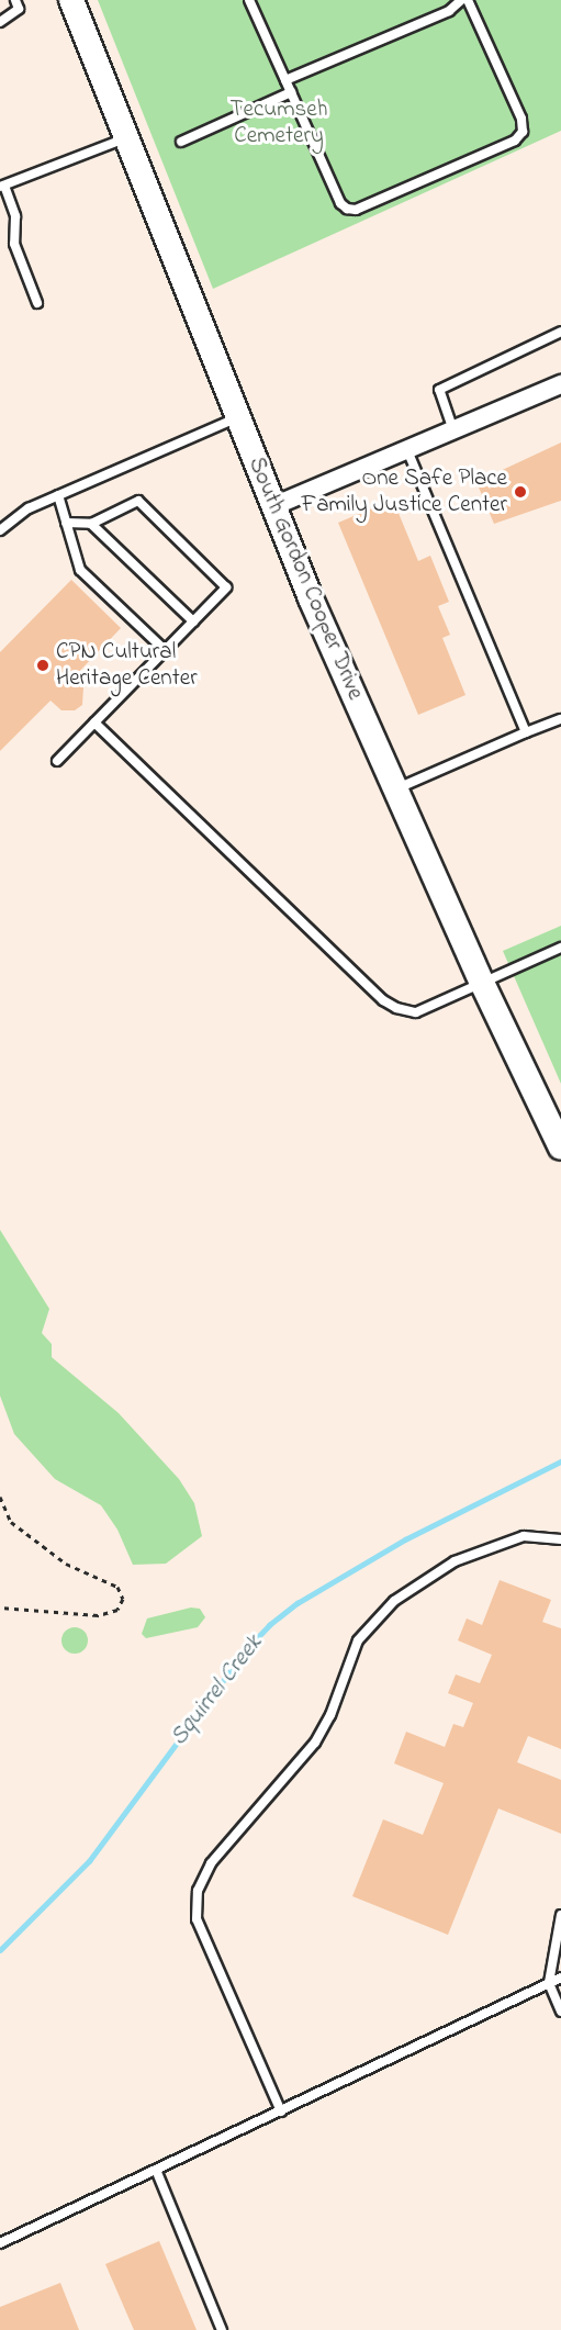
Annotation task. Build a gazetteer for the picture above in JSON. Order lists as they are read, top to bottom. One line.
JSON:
{"streets":{"main road":["South Gordon Cooper Drive"]},"water":["Squirrel Creek"],"parks":["Tecumseh Cemetery"],"places":["One Safe Place Family Justice Center","CPN Cultural Heritage Center"]}
